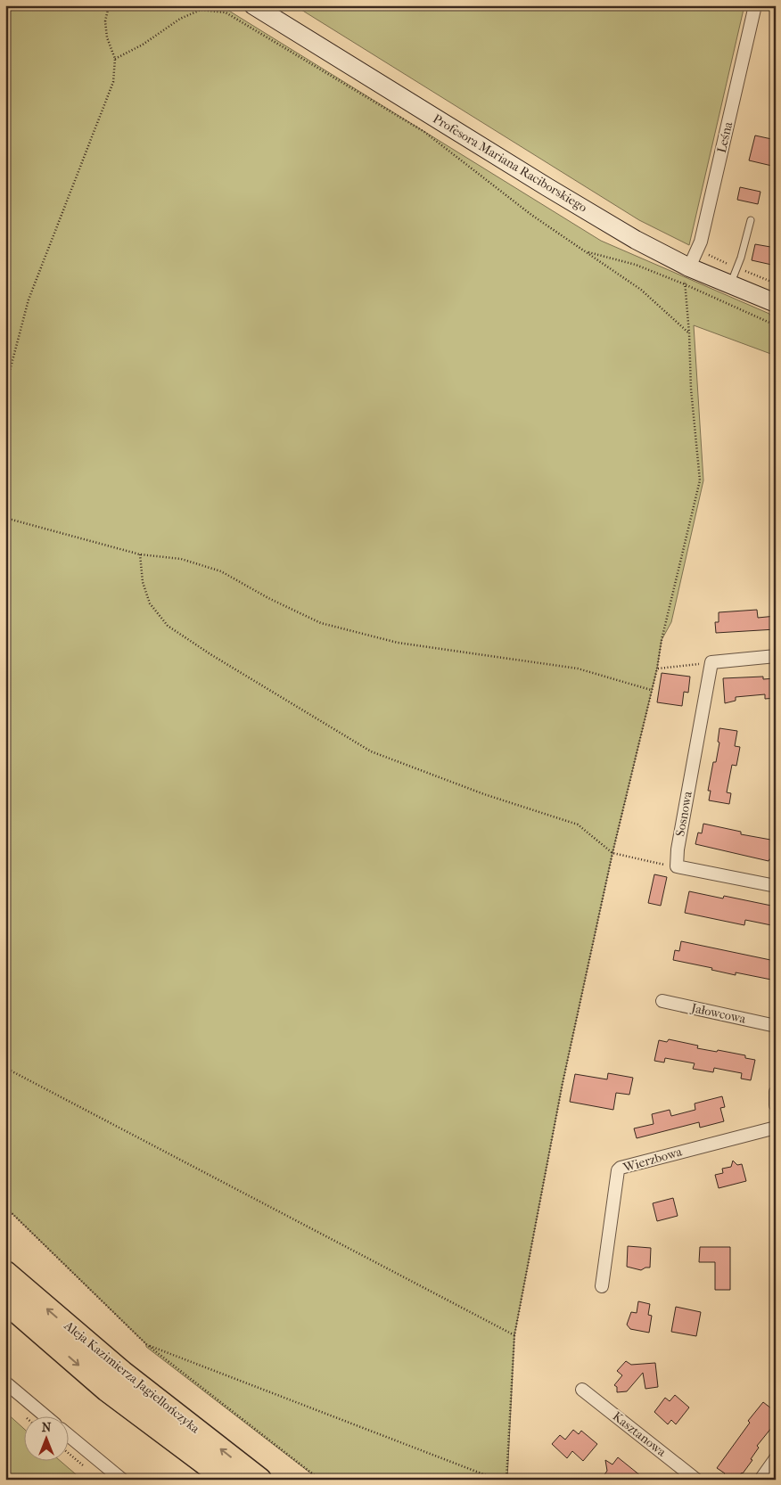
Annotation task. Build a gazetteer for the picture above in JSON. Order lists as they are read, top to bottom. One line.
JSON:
{"streets":{"highway":["Aleja Kazimierza Jagiellończyka"],"main road":["Profesora Mariana Raciborskiego"],"street":["Leśna","Sosnowa","Jałowcowa","Wierzbowa","Kasztanowa"]},"crossings":[["Leśna","Profesora Mariana Raciborskiego"]],"north":"top"}
